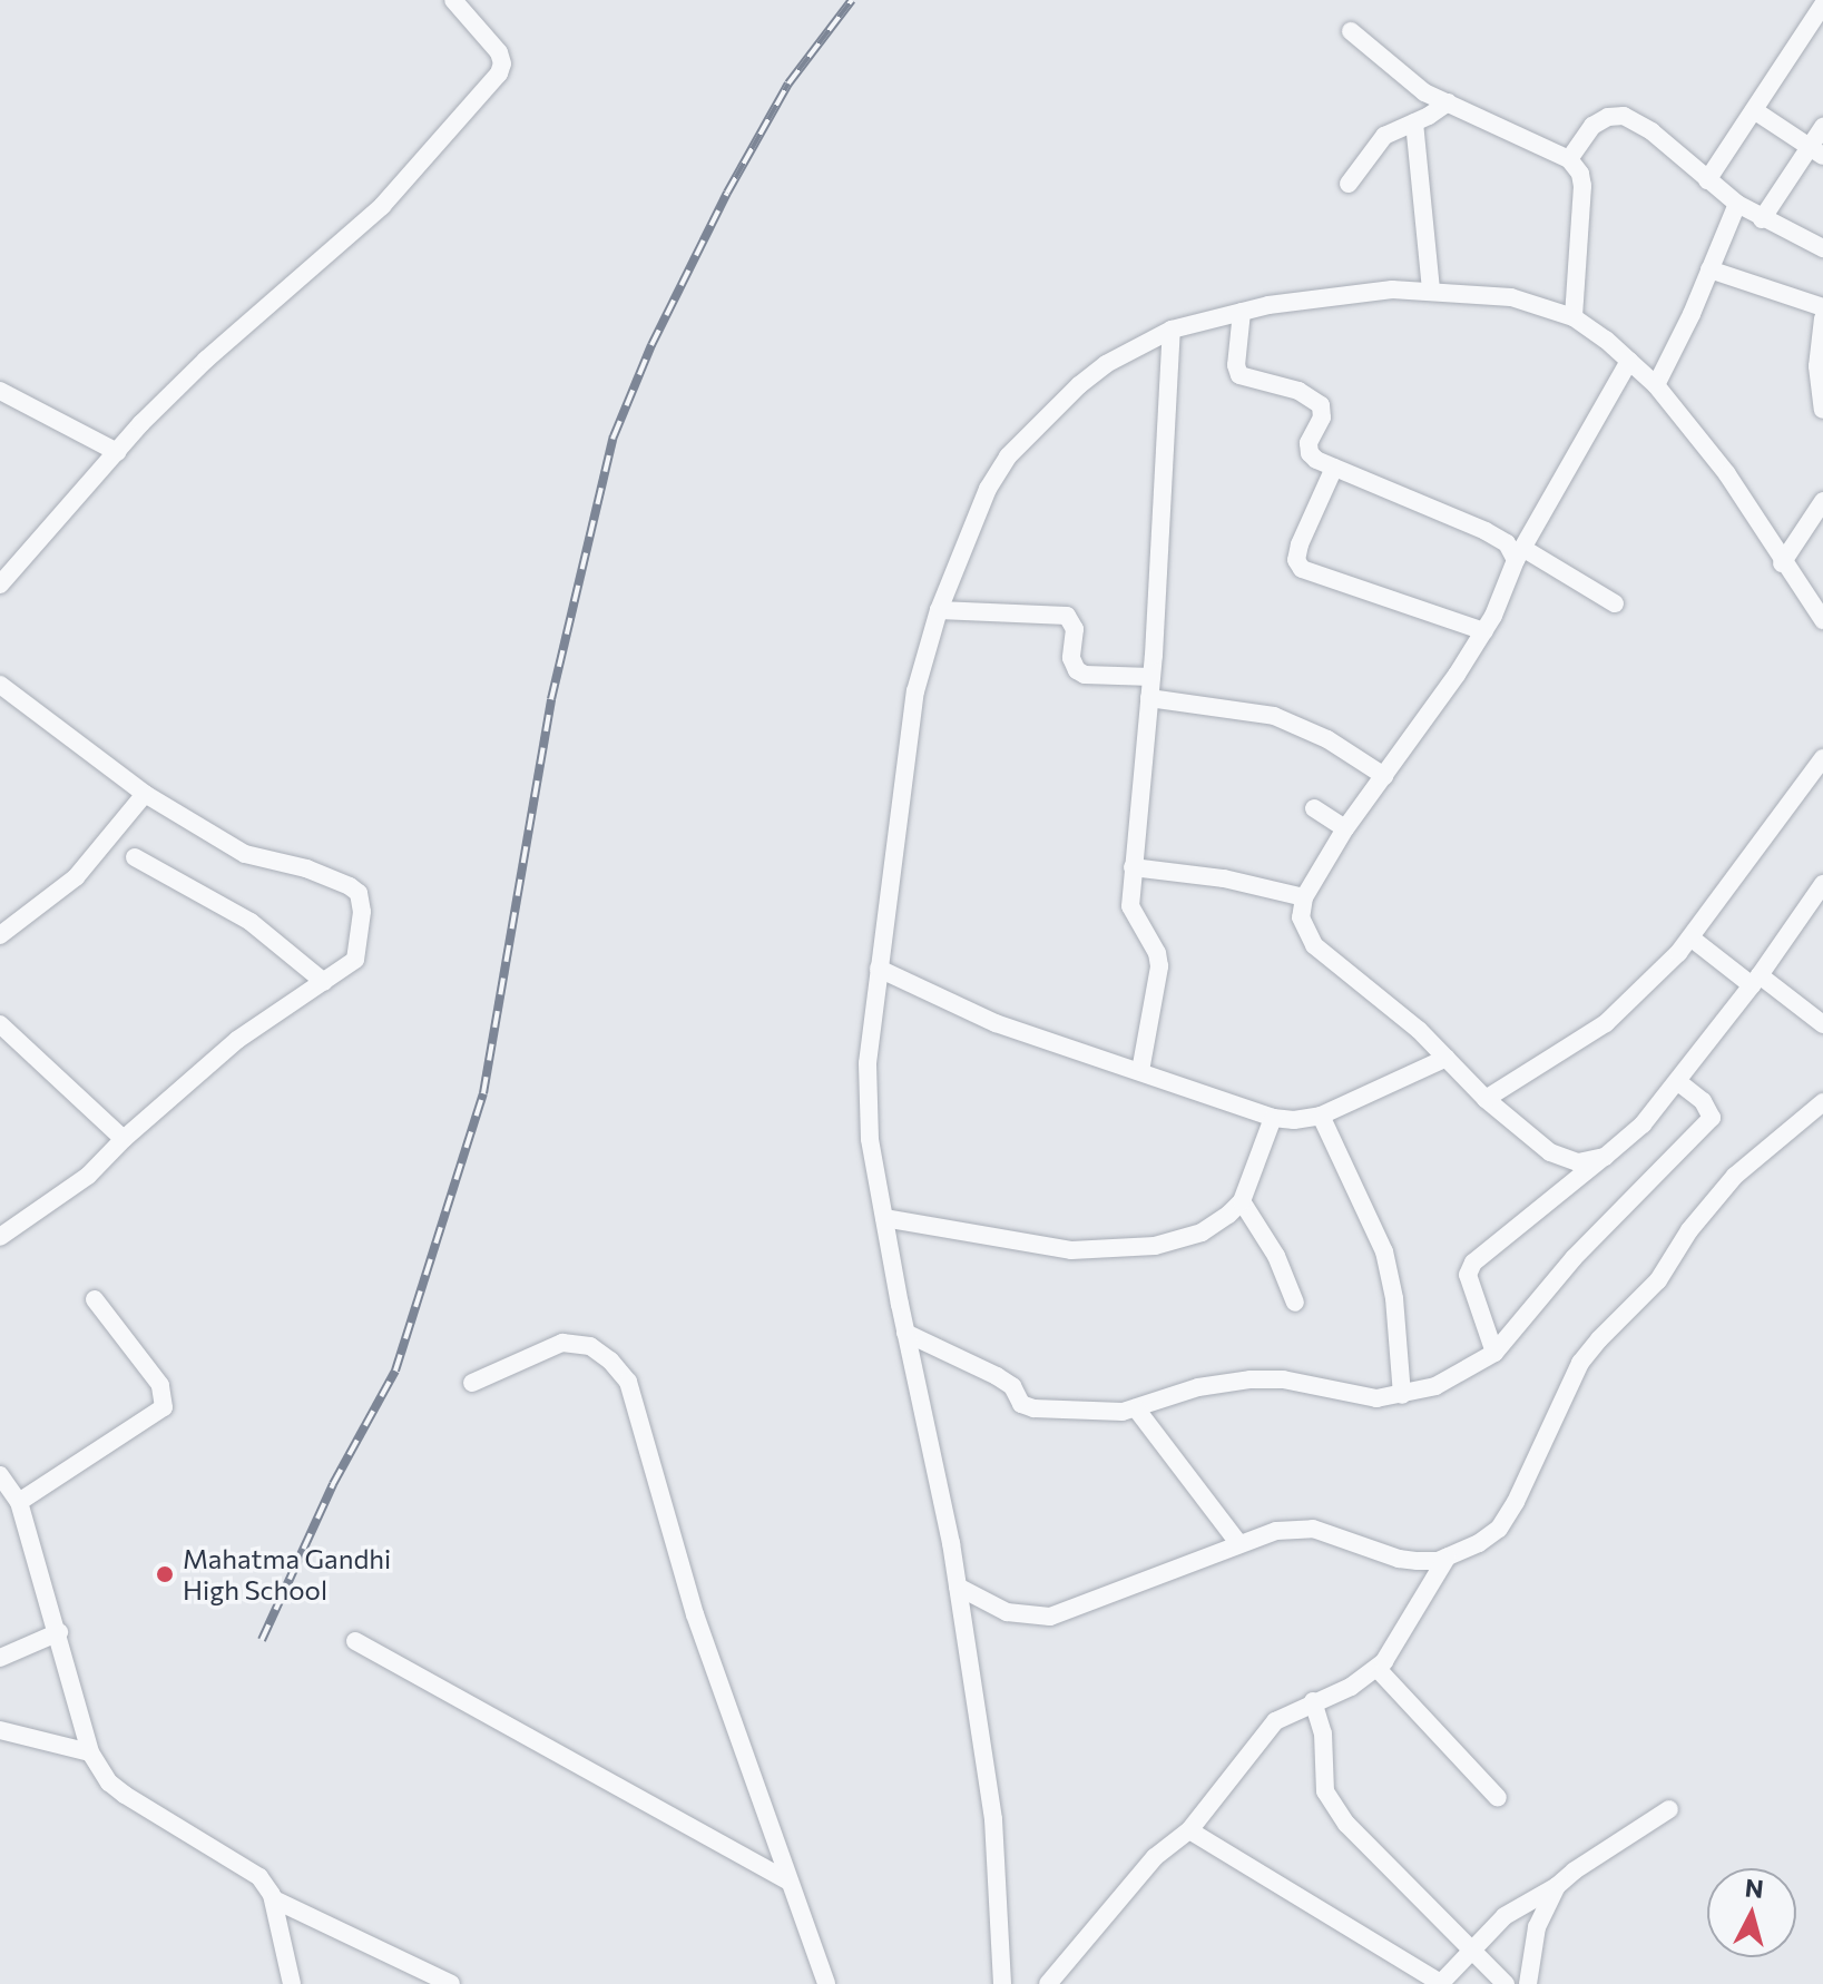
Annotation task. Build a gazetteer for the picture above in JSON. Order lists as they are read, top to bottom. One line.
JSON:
{"places":["Mahatma Gandhi High School"],"north":"top"}
